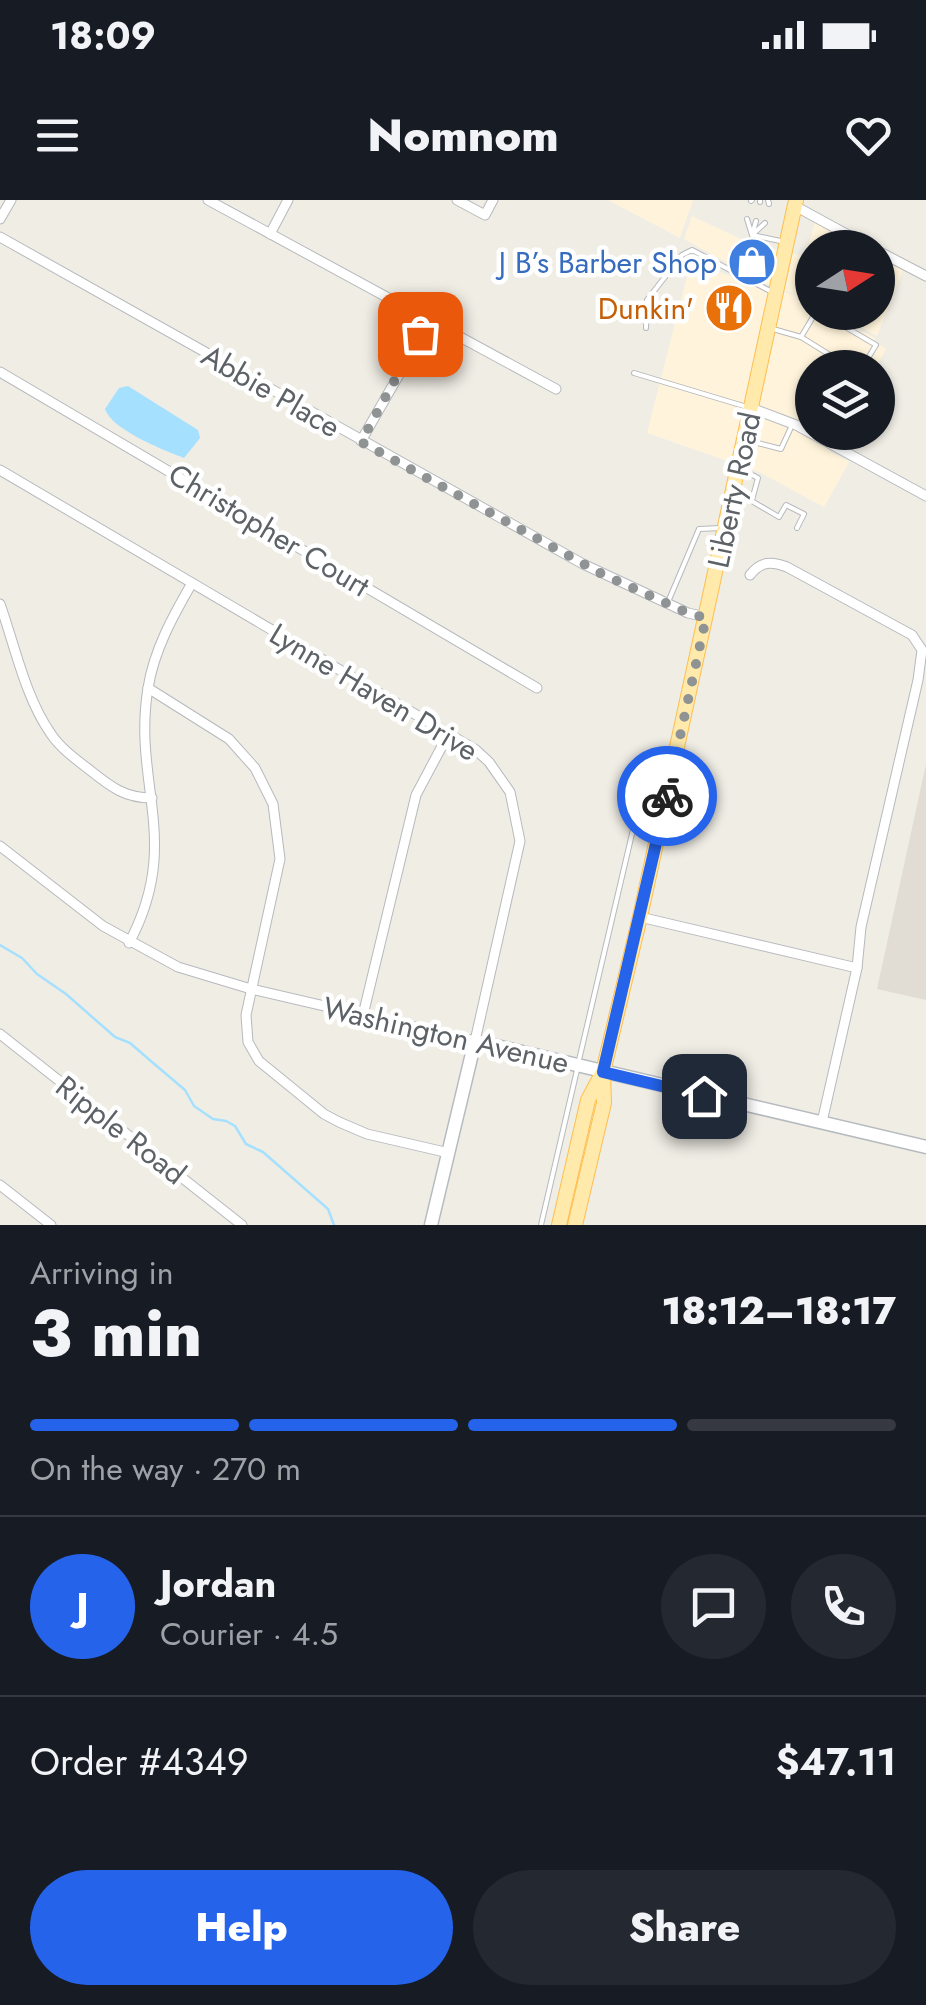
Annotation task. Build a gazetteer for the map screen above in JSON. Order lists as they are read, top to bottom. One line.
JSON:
{"streets":{"main road":["Liberty Road","Lynne Haven Drive","Washington Avenue"],"street":["Abbie Place","Christopher Court","Ripple Road"]},"crossings":[["Abbie Place","Liberty Road"],["Liberty Road","Washington Avenue"],["Lynne Haven Drive","Washington Avenue"]],"places":{"shop":["J B’s Barber Shop"],"restaurant":["Dunkin'"]},"north":"right","page":{"status":"18:09","header":"Nomnom","heading":["3 min","Arriving in","18:12–18:17"],"panel":["Jordan","Courier · 4.5","Order #4349","$47.11"],"bar":"On the way · 270 m","round":"J","buttons":["Help","Share"]}}
